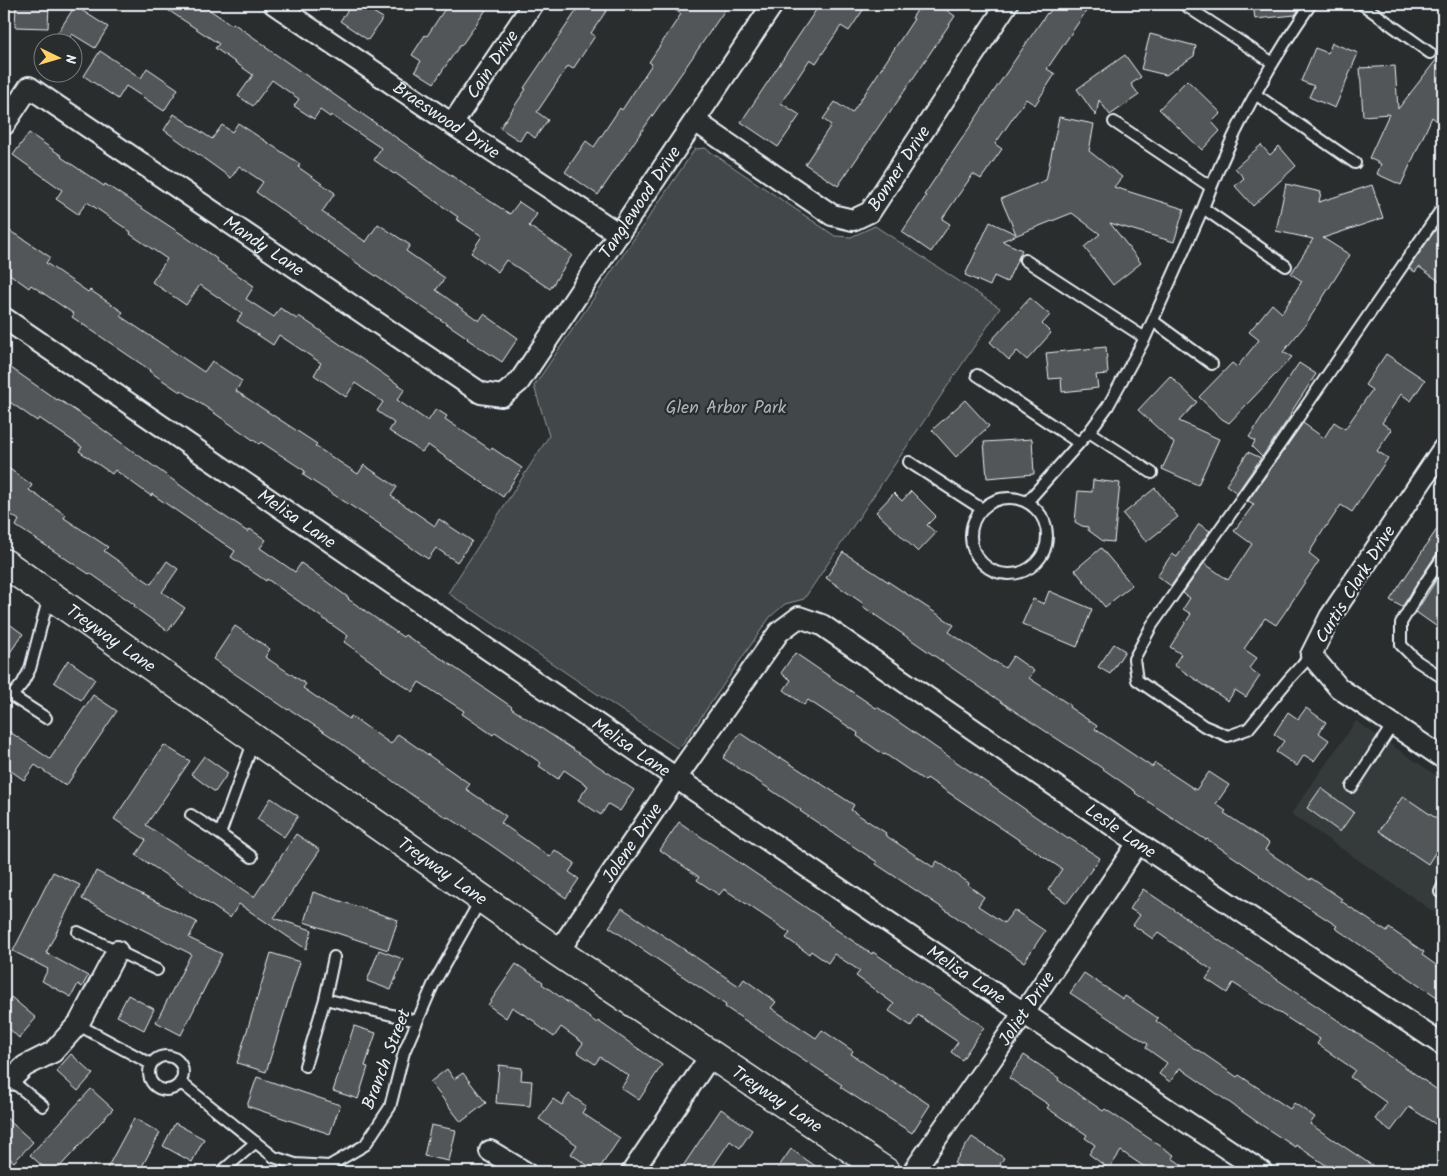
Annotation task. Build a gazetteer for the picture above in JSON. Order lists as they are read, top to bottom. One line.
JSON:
{"streets":{"street":["Cain Drive","Braeswood Drive","Bonner Drive","Tanglewood Drive","Mandy Lane","Melisa Lane","Curtis Clark Drive","Treyway Lane","Lesle Lane","Jolene Drive","Joliet Drive"],"lane":["Branch Street"]},"crossings":[["Cain Drive","Braeswood Drive"],["Braeswood Drive","Tanglewood Drive"],["Bonner Drive","Tanglewood Drive"],["Tanglewood Drive","Mandy Lane"],["Melisa Lane","Jolene Drive"],["Melisa Lane","Joliet Drive"],["Treyway Lane","Jolene Drive"],["Treyway Lane","Branch Street"],["Lesle Lane","Jolene Drive"],["Lesle Lane","Joliet Drive"]],"parks":["Glen Arbor Park"],"north":"right"}
